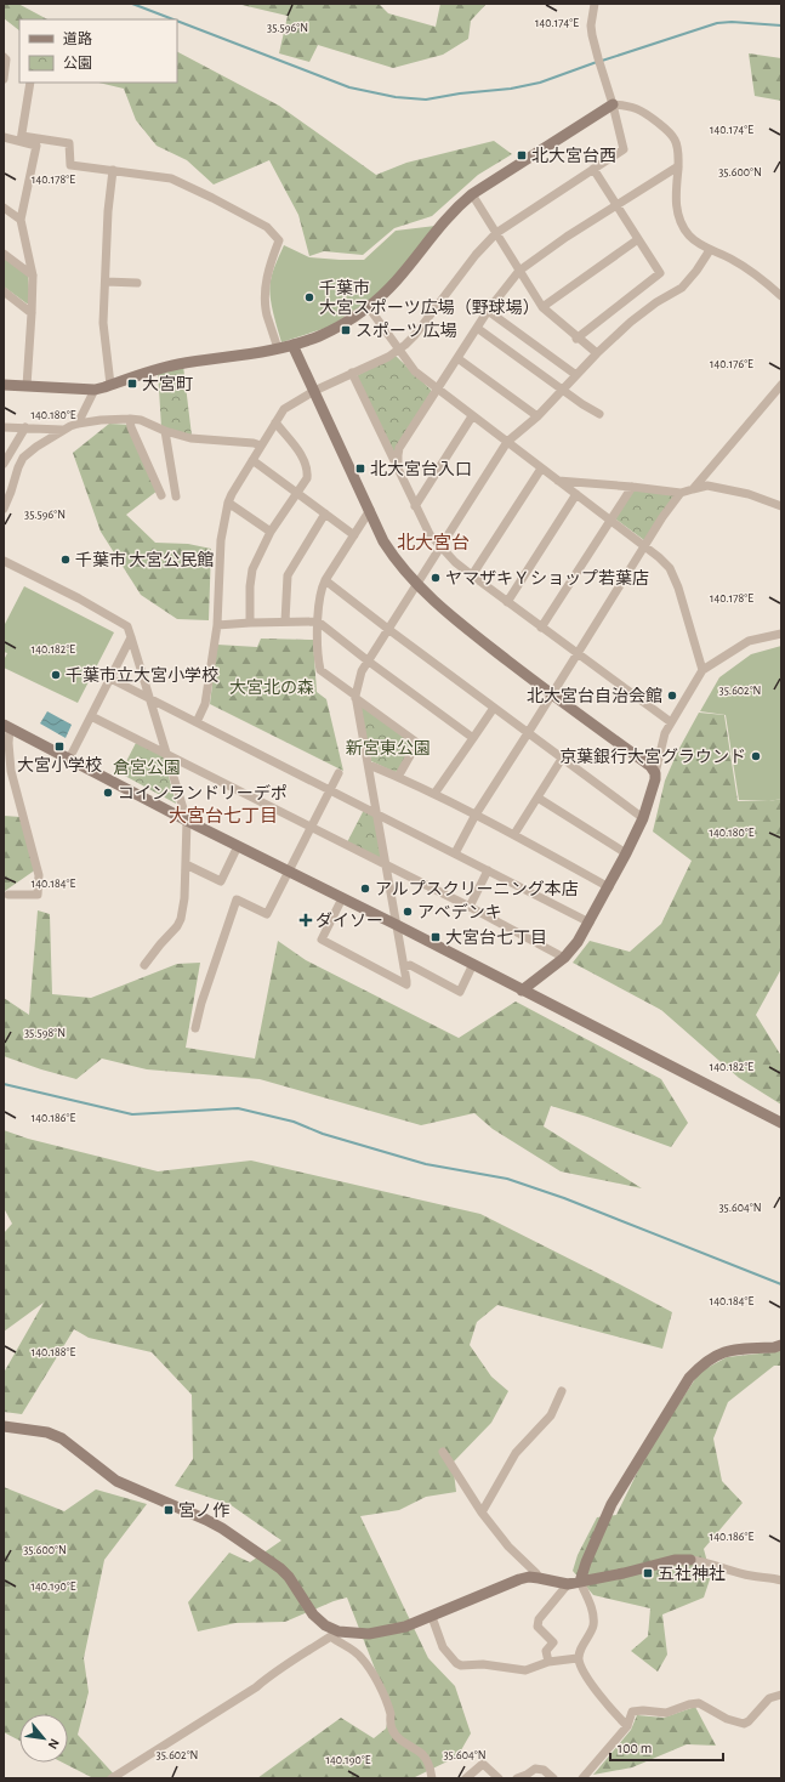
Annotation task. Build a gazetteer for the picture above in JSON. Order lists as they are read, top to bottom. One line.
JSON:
{"districts":["北大宮台","大宮台七丁目"],"parks":["大宮北の森","新宮東公園","倉宮公園"],"places":{"transit":["北大宮台西","スポーツ広場","大宮町","北大宮台入口","大宮小学校","大宮台七丁目","宮ノ作","五社神社"],"other":["千葉市 大宮スポーツ広場（野球場）","千葉市 大宮公民館","ヤマザキＹショップ若葉店","千葉市立大宮小学校","北大宮台自治会館","京葉銀行大宮グラウンド","コインランドリーデポ","アルプスクリーニング本店","アベデンキ"],"health":["ダイソー"]},"legend":["道路","公園"],"scale_bar":"100 m","north":"bottom right","coordinates":["140.174°E","35.596°N","35.600°N","140.178°E","140.176°E","140.180°E","140.182°E","35.602°N","140.184°E","35.598°N","140.186°E","35.604°N","140.188°E","140.190°E"]}
